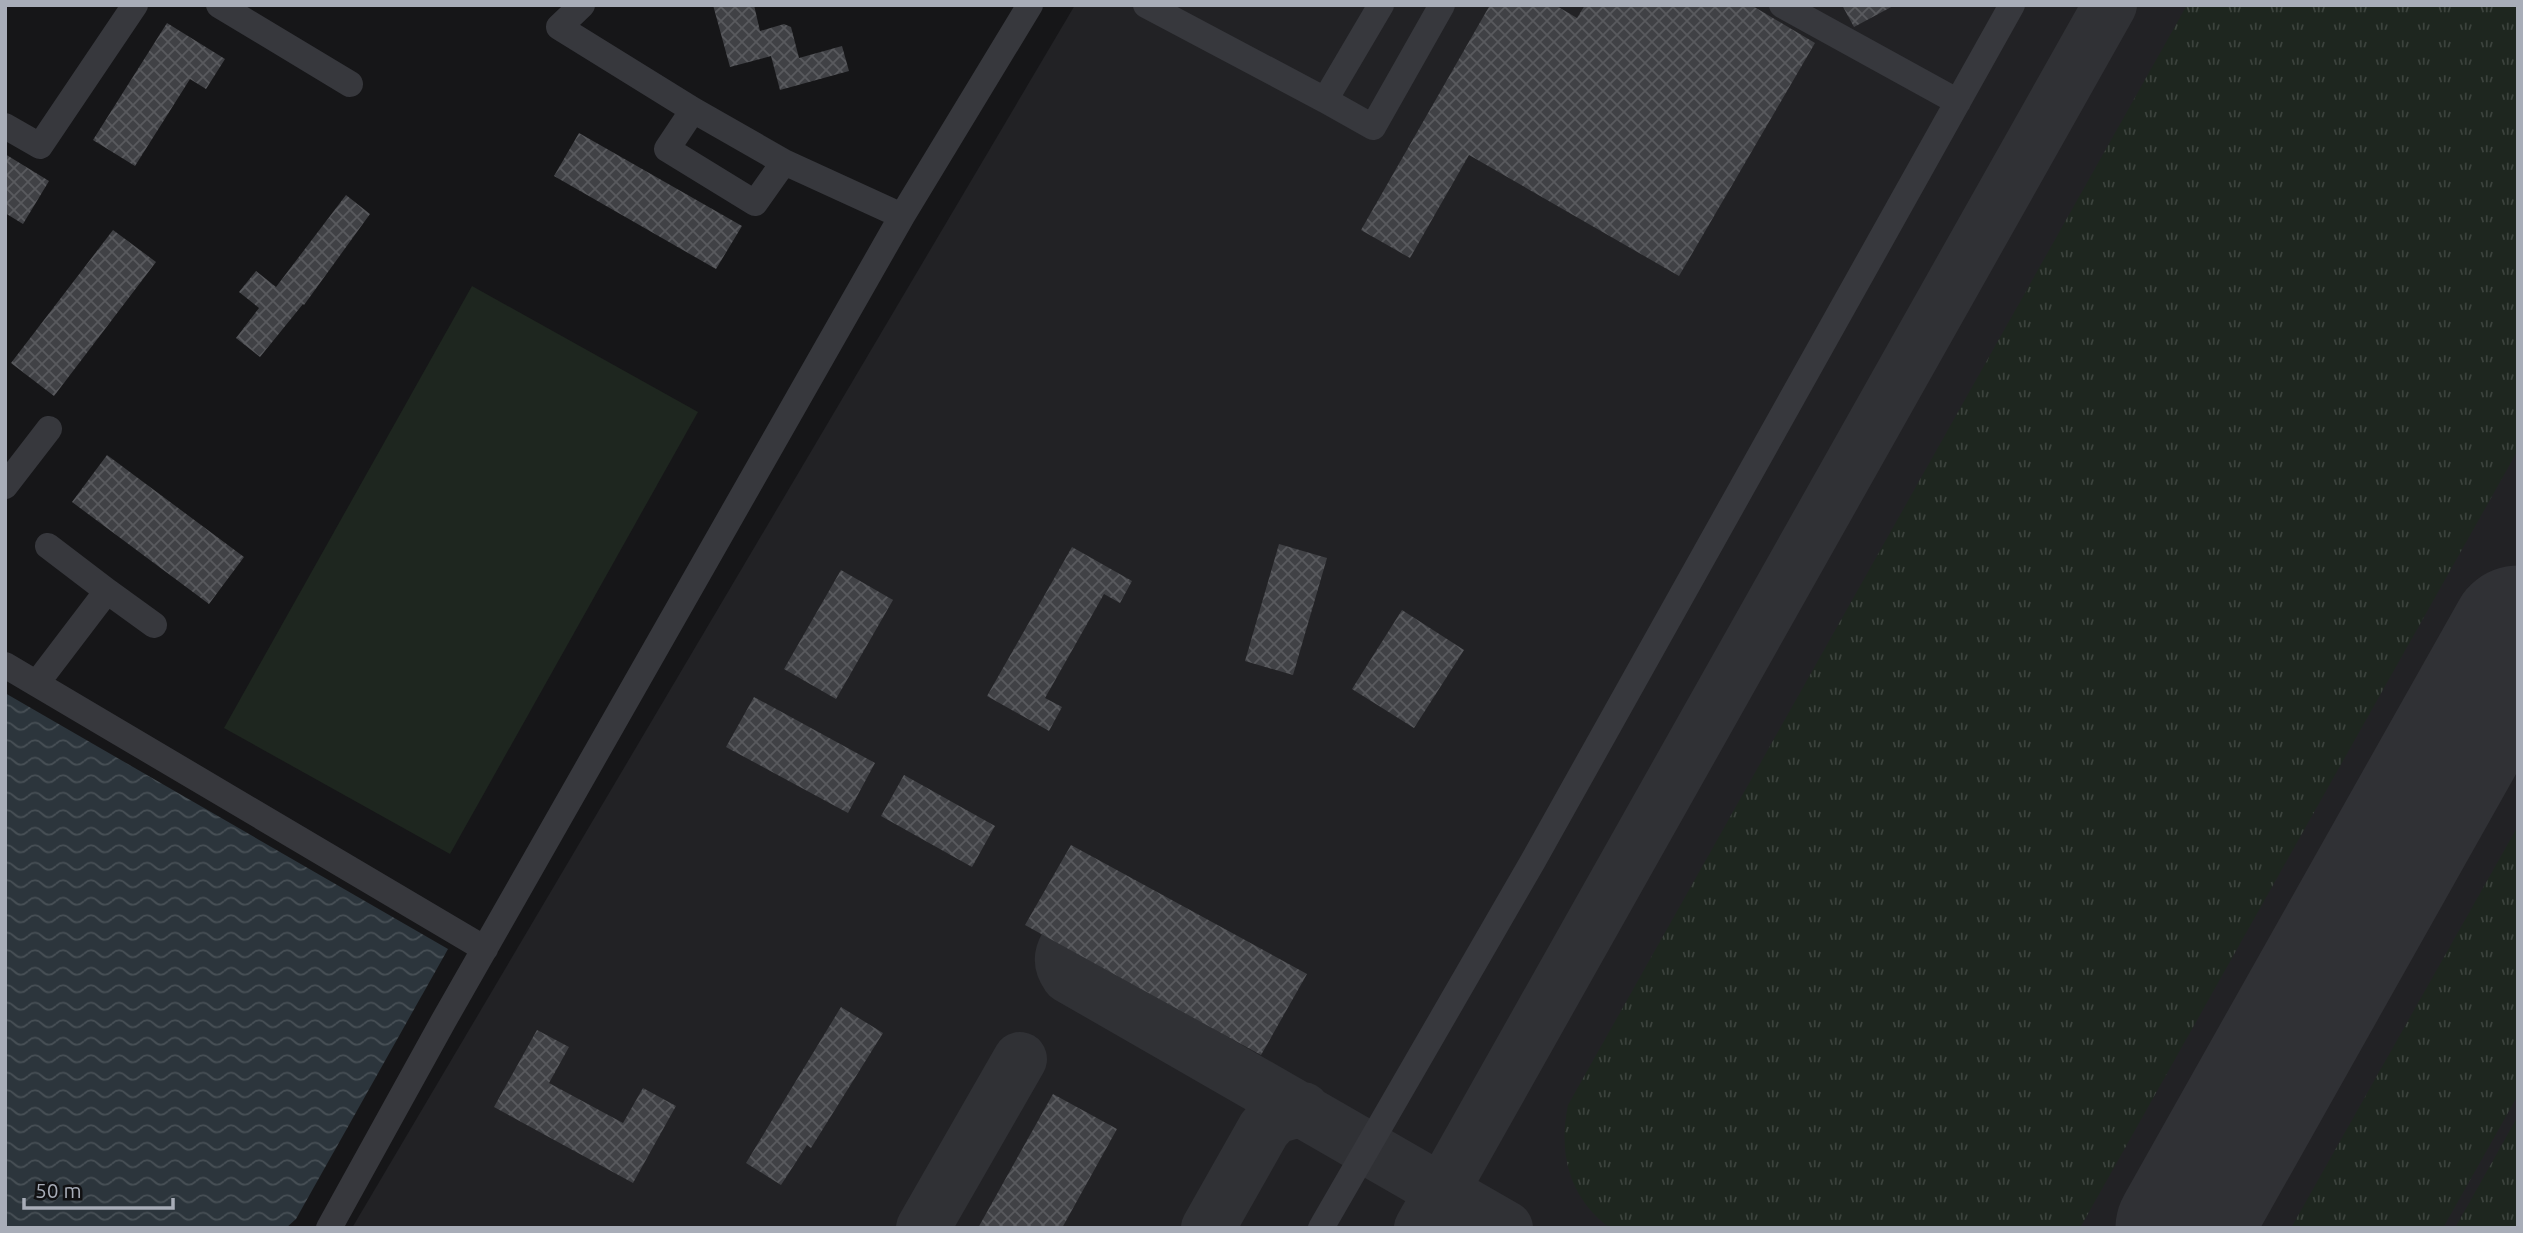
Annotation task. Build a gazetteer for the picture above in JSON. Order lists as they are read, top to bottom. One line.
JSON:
{"scale_bar":"50 m"}
